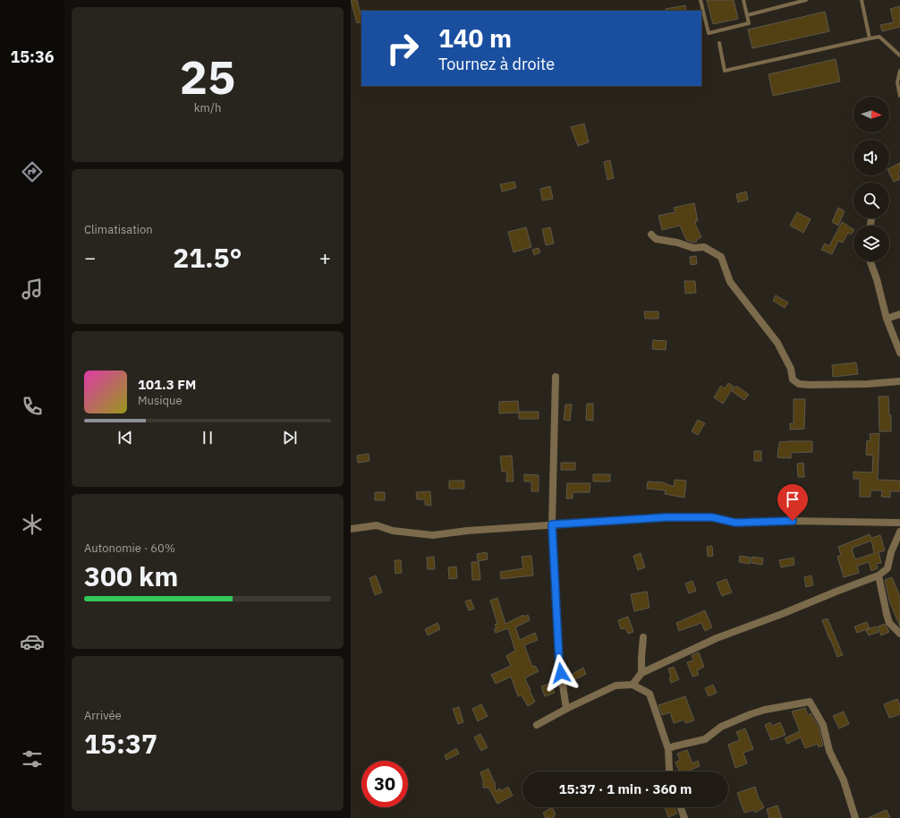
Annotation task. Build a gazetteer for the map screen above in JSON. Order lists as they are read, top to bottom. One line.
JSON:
{"north":"right","page":{"tabs":"15:36","tile":[["25","km/h"],"Climatisation",["Autonomie · 60%","300 km"],["Arrivée","15:37"]],"turn":["140 m","Tournez à droite"],"heat":["−","21.5°","+"],"song":["101.3 FM","Musique"],"limit":"30","trip":"15:37 · 1 min · 360 m"}}
